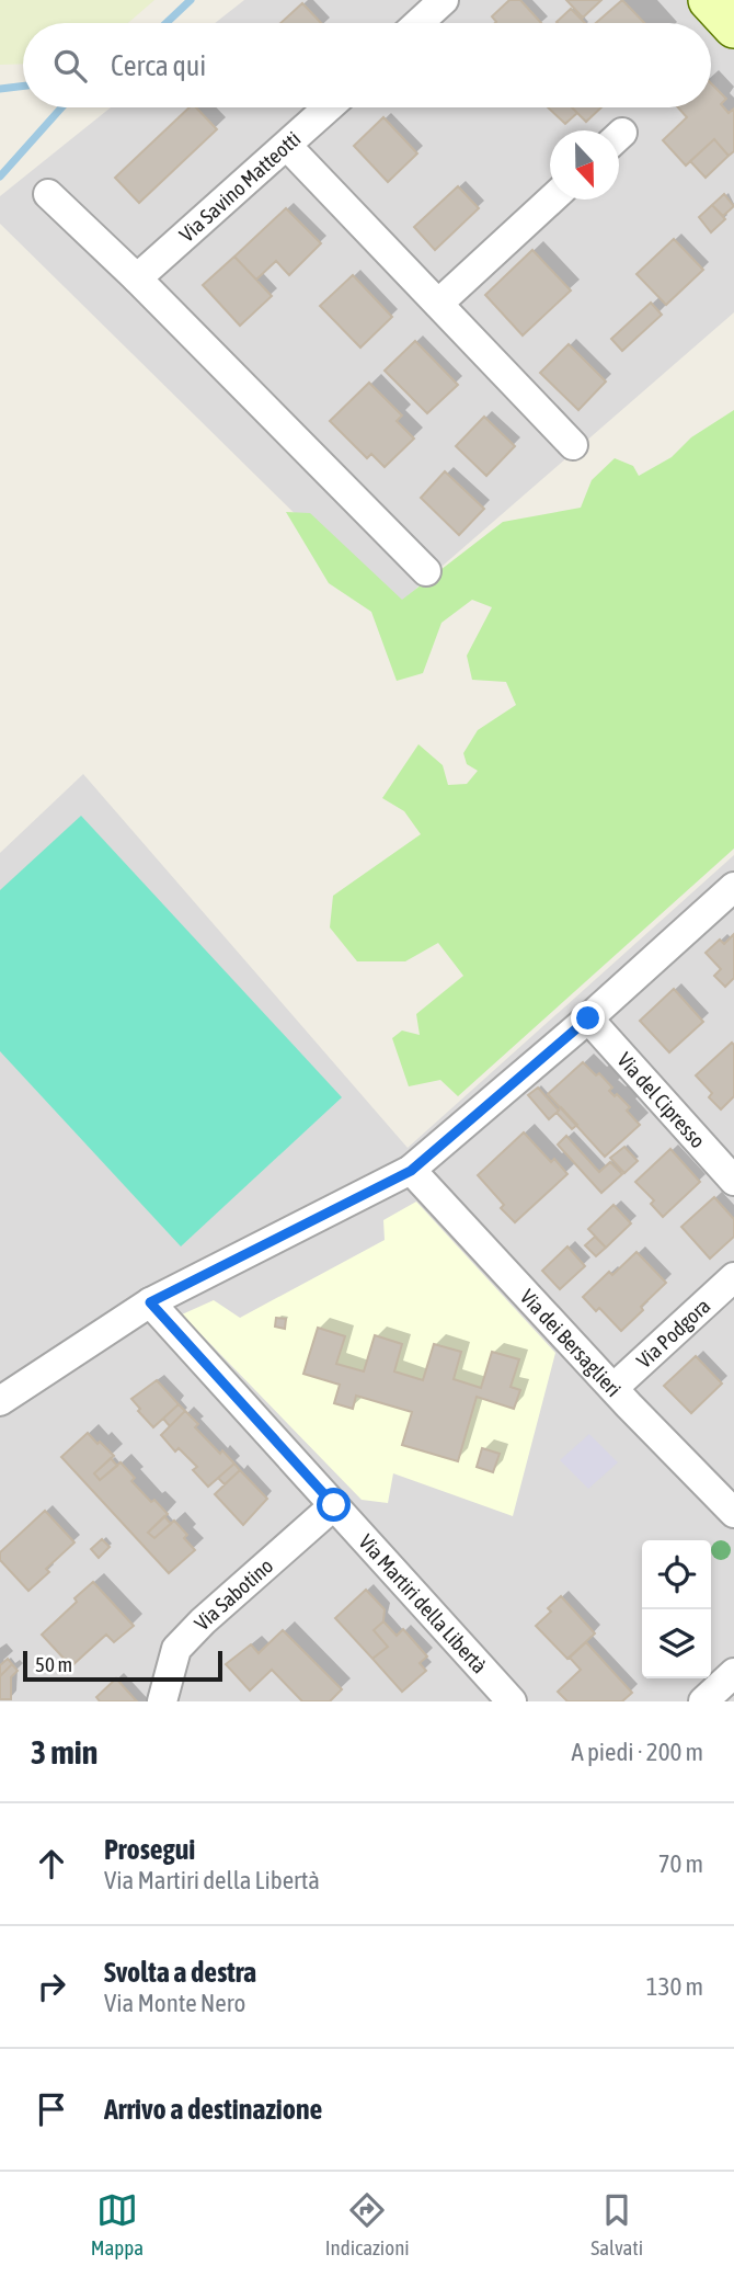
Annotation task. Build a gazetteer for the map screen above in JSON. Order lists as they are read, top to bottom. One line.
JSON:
{"streets":{"street":["Via Savino Matteotti","Via del Cipresso","Via Podgora","Via dei Bersaglieri","Via Sabotino","Via Martiri della Libertà"]},"crossings":[["Via Podgora","Via dei Bersaglieri"],["Via Sabotino","Via Martiri della Libertà"]],"scale_bar":"50 m","north":"bottom","page":{"search":"Cerca qui","scale":"50 m","heading":["3 min","A piedi · 200 m"],"list":[["Prosegui","Via Martiri della Libertà","70 m"],["Svolta a destra","Via Monte Nero","130 m"],"Arrivo a destinazione"],"nav":["Mappa","Indicazioni","Salvati"]}}
